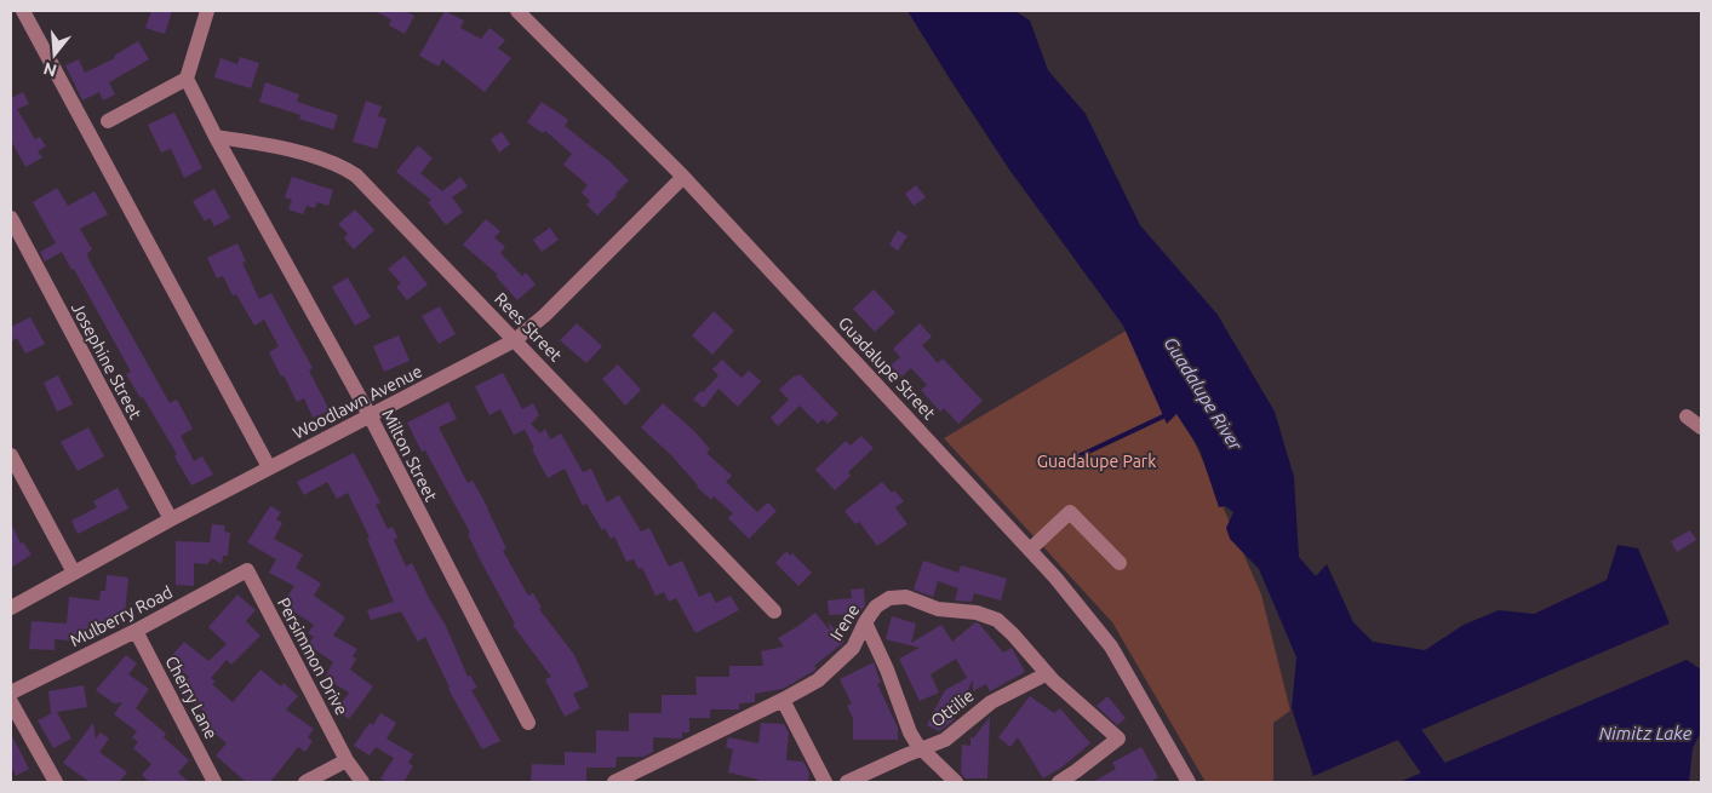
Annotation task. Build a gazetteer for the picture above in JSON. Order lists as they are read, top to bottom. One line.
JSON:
{"streets":{"street":["Rees Street","Josephine Street","Guadalupe Street","Woodlawn Avenue","Milton Street","Mulberry Road","Irene","Persimmon Drive","Cherry Lane","Ottilie"]},"crossings":[["Rees Street","Woodlawn Avenue"],["Rees Street","Milton Street"],["Josephine Street","Woodlawn Avenue"],["Guadalupe Street","Woodlawn Avenue"],["Woodlawn Avenue","Milton Street"],["Mulberry Road","Persimmon Drive"],["Mulberry Road","Cherry Lane"],["Irene","Ottilie"]],"water":["Guadalupe River","Nimitz Lake"],"parks":["Guadalupe Park"],"north":"bottom"}
